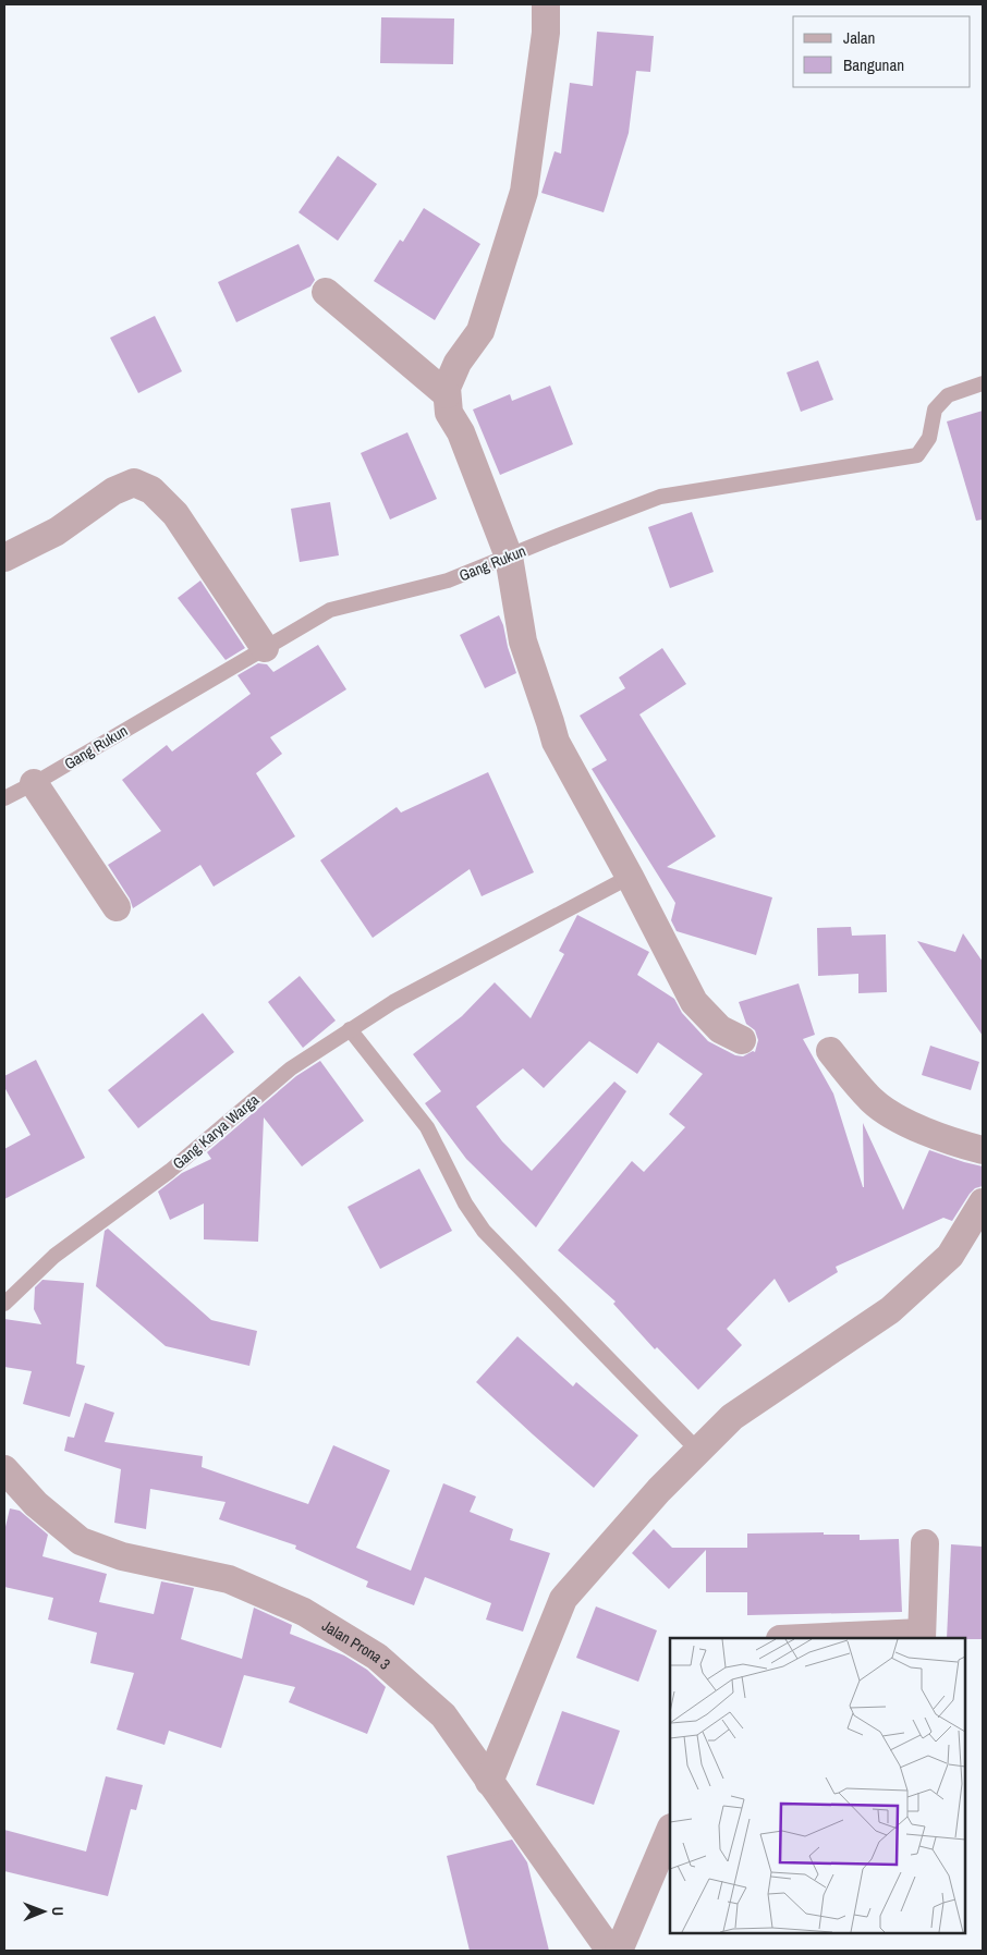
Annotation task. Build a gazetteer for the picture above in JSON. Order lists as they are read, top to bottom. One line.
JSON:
{"streets":{"street":["Jalan Prona 3"],"lane":["Gang Rukun","Gang Karya Warga"]},"legend":["Jalan","Bangunan"],"north":"right"}
